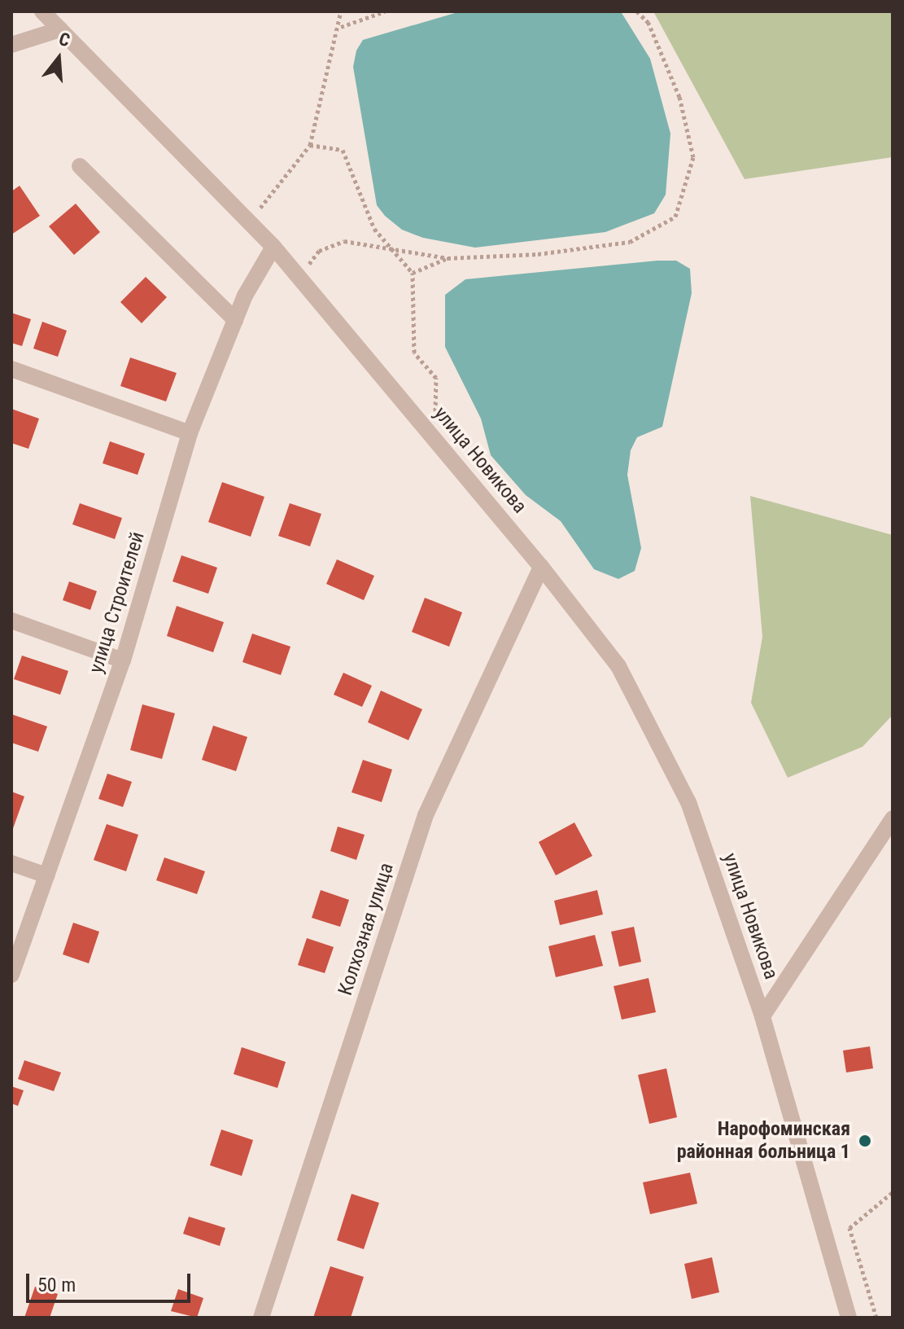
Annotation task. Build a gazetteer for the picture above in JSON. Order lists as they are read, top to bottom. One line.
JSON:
{"streets":{"street":["улица Новикова","улица Строителей","Колхозная улица"]},"crossings":[["улица Новикова","улица Строителей"],["улица Новикова","Колхозная улица"]],"places":["Нарофоминская районная больница 1"],"scale_bar":"50 m","north":"top"}
